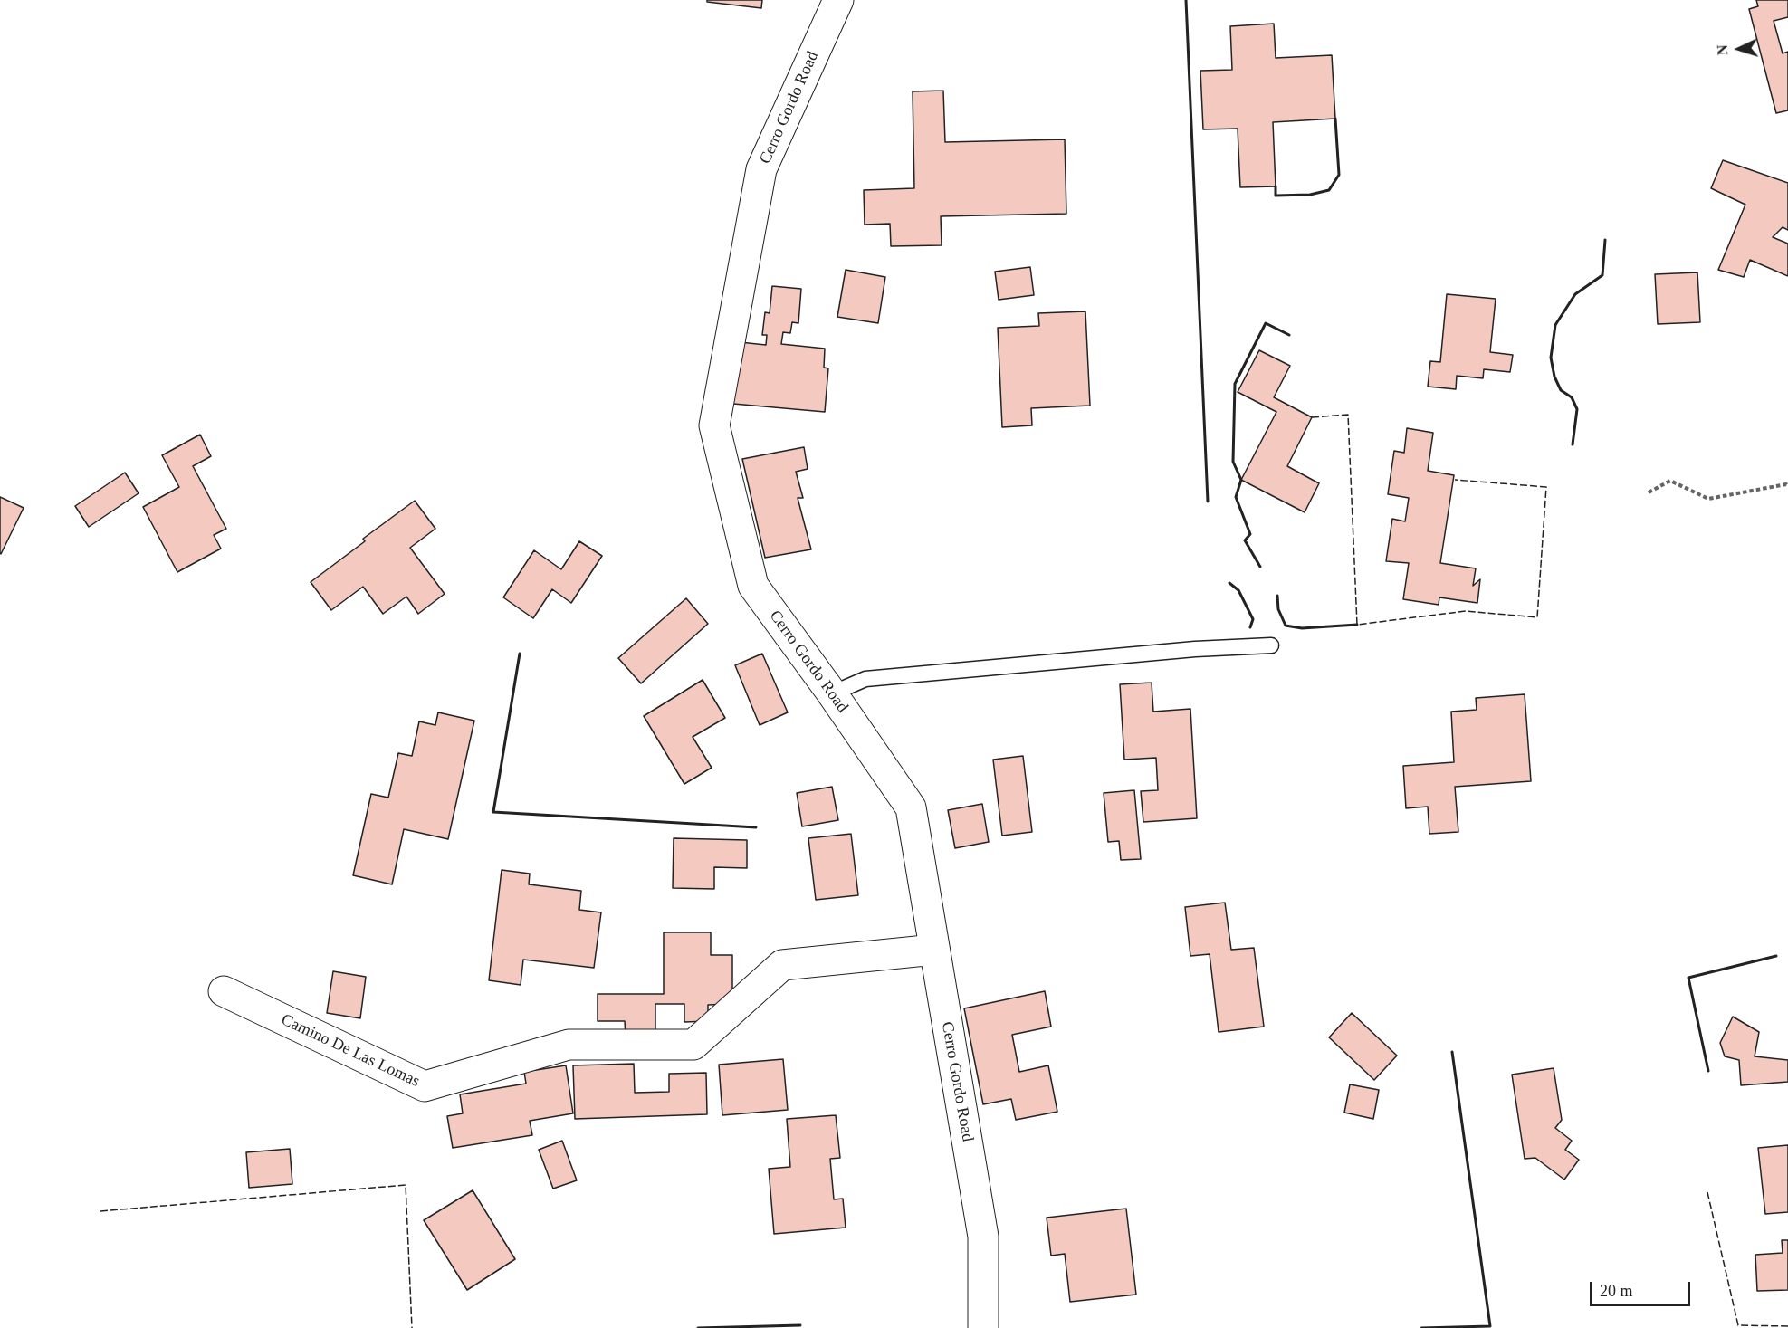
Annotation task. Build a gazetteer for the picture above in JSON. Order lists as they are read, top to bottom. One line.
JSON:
{"streets":{"street":["Cerro Gordo Road","Camino De Las Lomas"]},"crossings":[["Cerro Gordo Road","Camino De Las Lomas"]],"scale_bar":"20 m","north":"left"}
